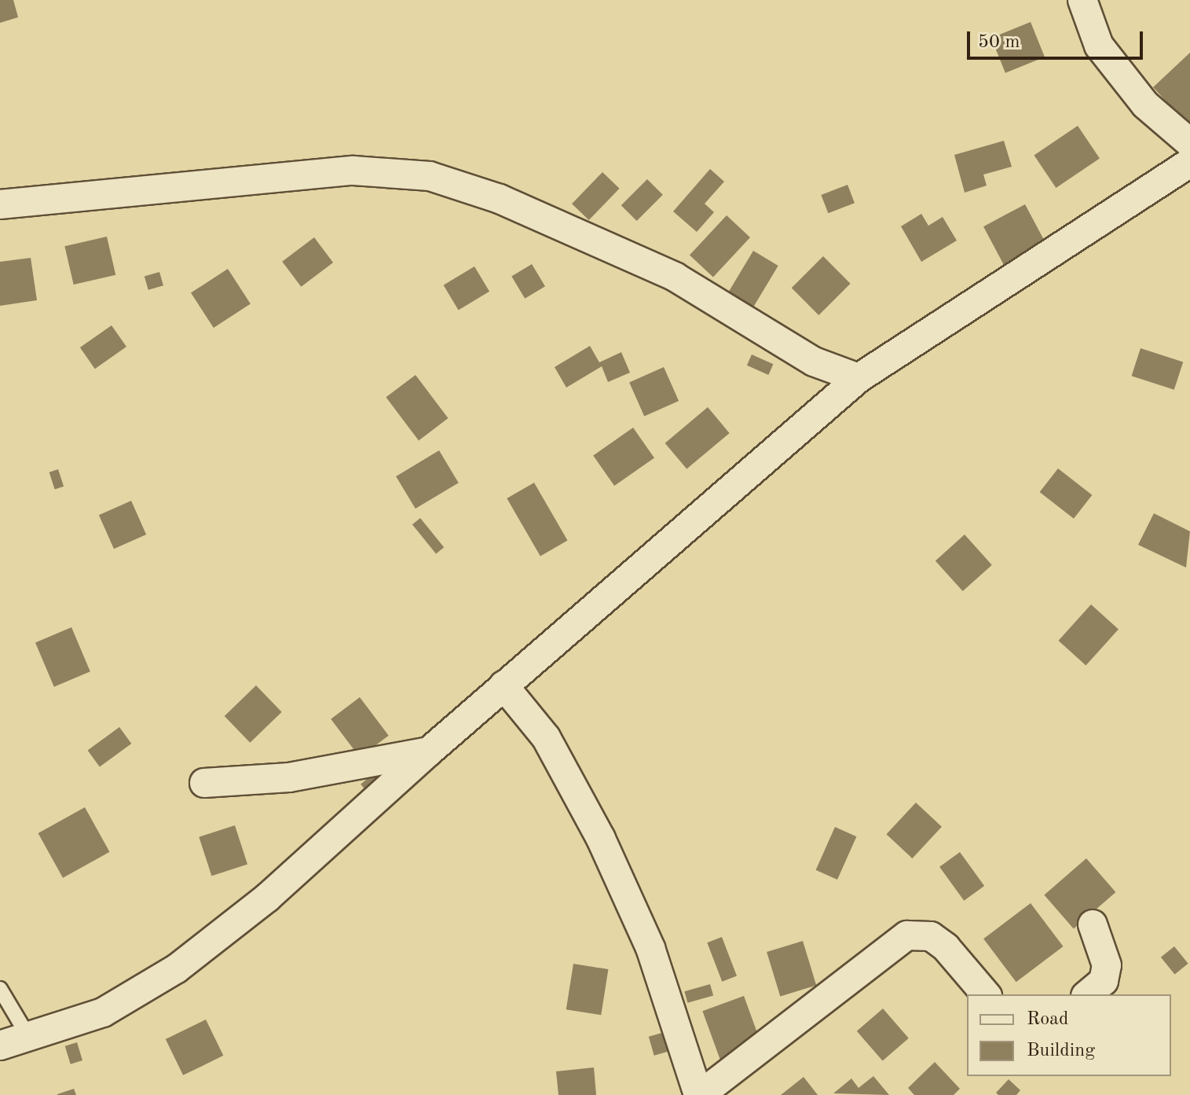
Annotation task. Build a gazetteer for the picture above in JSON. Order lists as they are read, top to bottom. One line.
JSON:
{"legend":["Road","Building"],"scale_bar":"50 m"}
